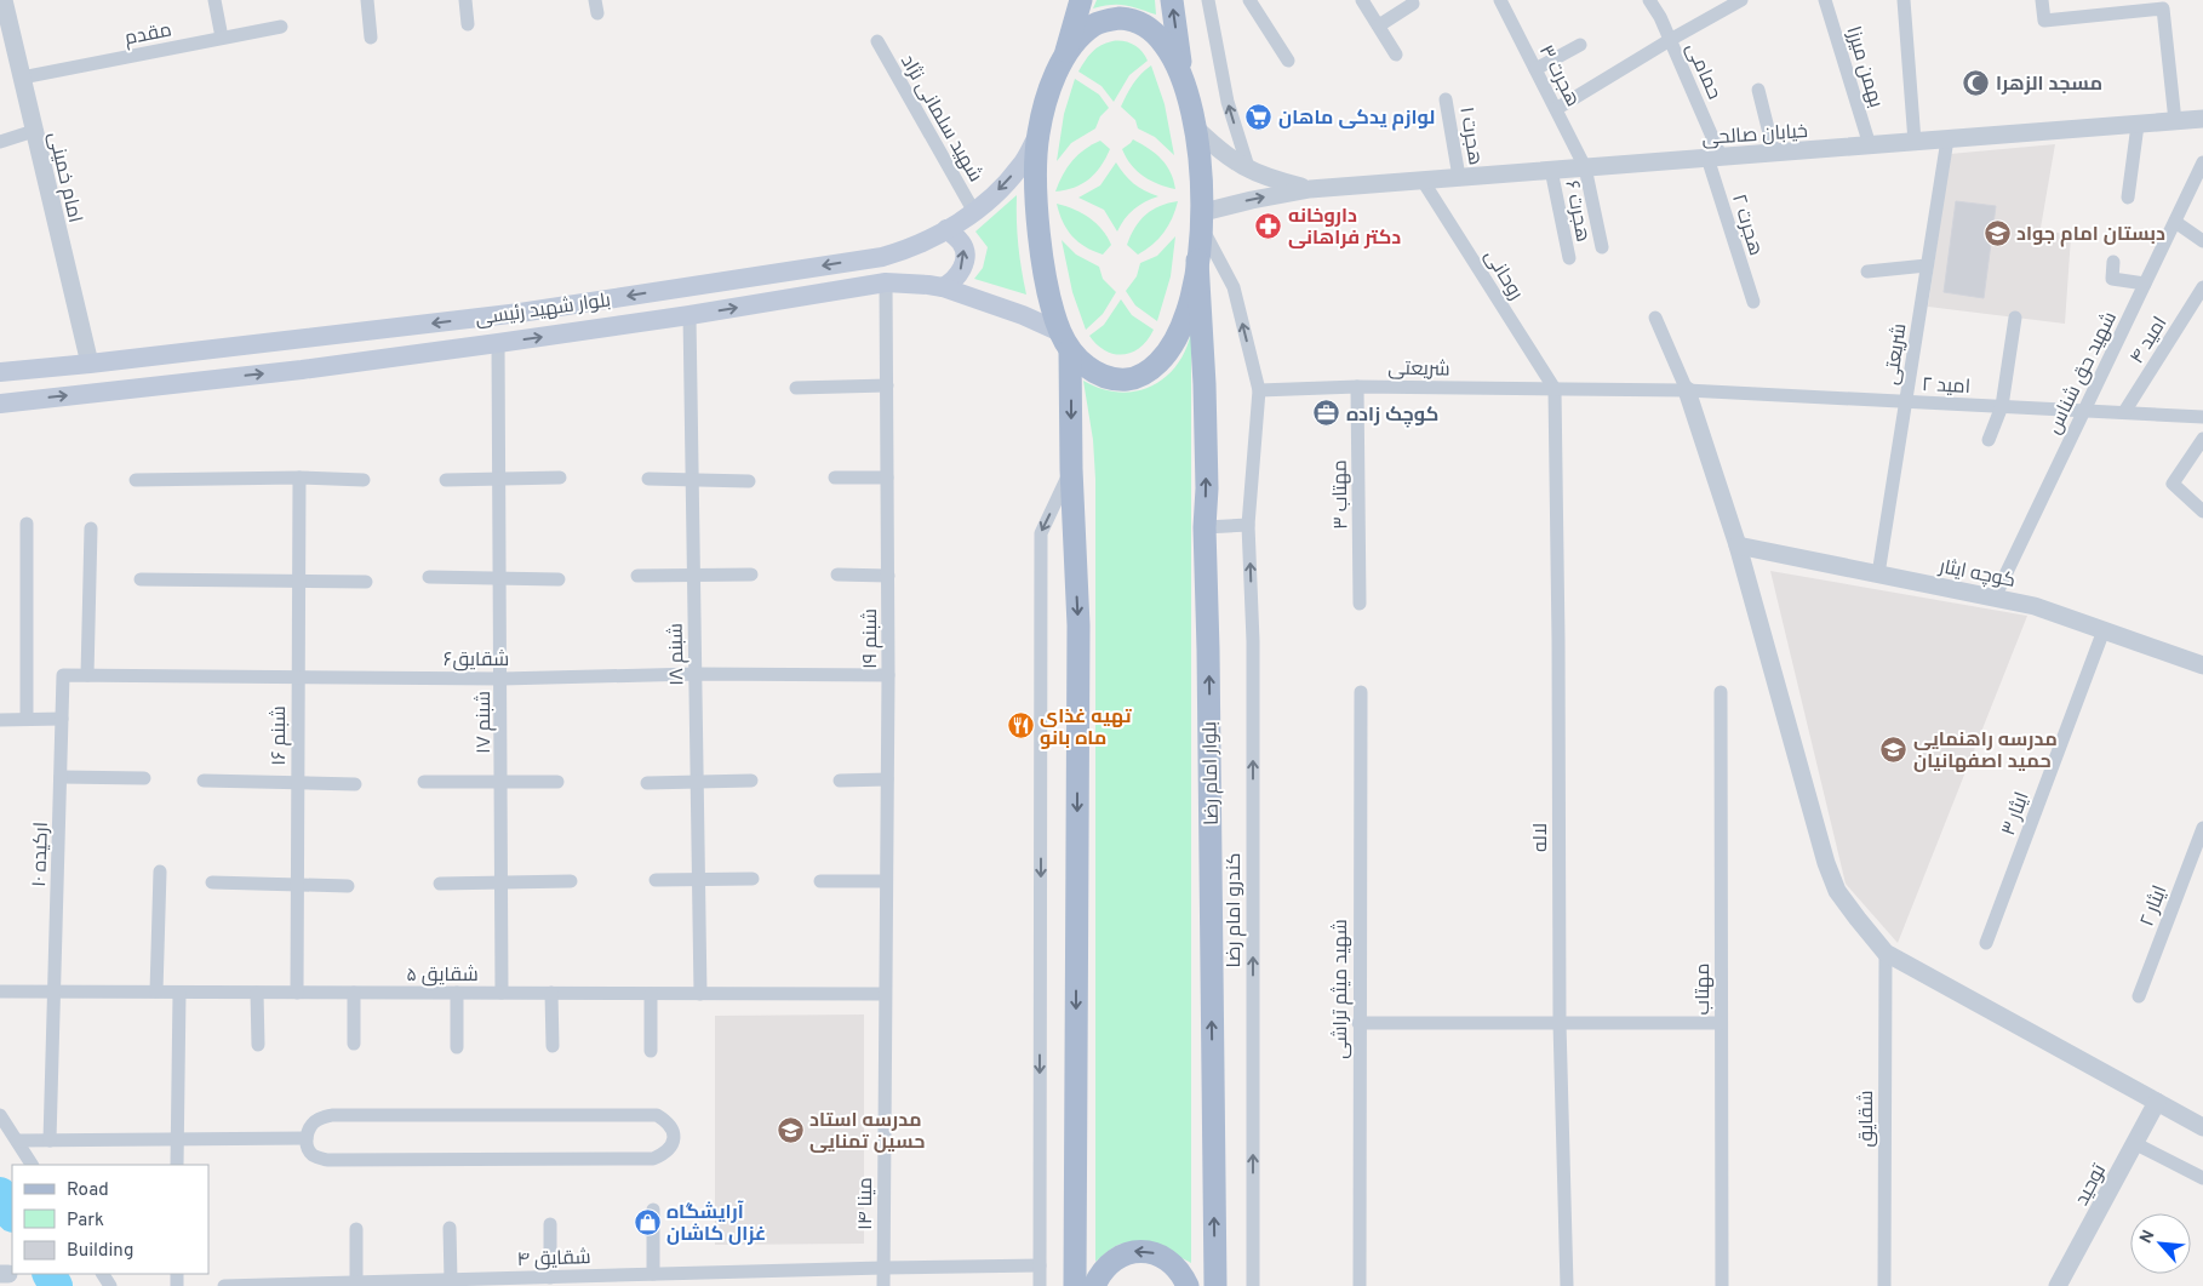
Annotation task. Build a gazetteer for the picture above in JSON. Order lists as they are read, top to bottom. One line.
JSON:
{"streets":{"main road":["بلوار شهید رئیسی","بلوار امام رضا"],"street":["مقدم","بهمن میرزا","حمامی","هجرت ۳","شهید سلمانی نژاد","خیابان صالحی","هجرت ۱","امام خمینی","هجرت ۶","هجرت ۲","روحانی","امید ۴","شریعتی","شهید حق شناس","امید ۲","مهتاب ۳","کوچه ایثار","شبنم ۱۹","شبنم ۱۸","شقایق۶","شبنم ۱۷","شبنم ۱۶","ایثار ۳","لاله","ارکیده ۱۰","ایثار ۲","کندرو امام رضا","شقایق ۵","شهید میثم تراشی","مهتاب","شقایق","توحید","مینا ۱۴","شقایق ۴"]},"crossings":[["مقدم","امام خمینی"],["بهمن میرزا","خیابان صالحی"],["حمامی","خیابان صالحی"],["حمامی","هجرت ۲"],["هجرت ۳","خیابان صالحی"],["شهید سلمانی نژاد","بلوار شهید رئیسی"],["خیابان صالحی","هجرت ۱"],["خیابان صالحی","هجرت ۶"],["خیابان صالحی","هجرت ۲"],["خیابان صالحی","روحانی"],["خیابان صالحی","شریعتی"],["امام خمینی","بلوار شهید رئیسی"],["روحانی","شریعتی"],["روحانی","لاله"],["بلوار شهید رئیسی","شبنم ۱۹"],["بلوار شهید رئیسی","شبنم ۱۸"],["بلوار شهید رئیسی","شبنم ۱۷"],["امید ۴","امید ۲"],["شریعتی","امید ۲"],["شریعتی","مهتاب ۳"],["شریعتی","کوچه ایثار"],["شریعتی","لاله"],["شریعتی","کندرو امام رضا"],["شهید حق شناس","امید ۲"],["شهید حق شناس","کوچه ایثار"],["کوچه ایثار","ایثار ۳"],["شبنم ۱۹","شقایق۶"],["شبنم ۱۹","شقایق ۵"],["شبنم ۱۹","مینا ۱۴"],["شبنم ۱۸","شقایق۶"],["شبنم ۱۸","شقایق ۵"],["شقایق۶","شبنم ۱۷"],["شقایق۶","شبنم ۱۶"],["شقایق۶","ارکیده ۱۰"],["شبنم ۱۷","شقایق ۵"],["شبنم ۱۶","شقایق ۵"],["ارکیده ۱۰","شقایق ۵"],["شقایق ۵","مینا ۱۴"],["مینا ۱۴","شقایق ۴"]],"one_way":["کندرو امام رضا"],"places":{"mosque":["مسجد الزهرا"],"supermarket":["لوازم یدکی ماهان"],"pharmacy":["داروخانه دکتر فراهانی"],"school or university":["دبستان امام جواد","مدرسه راهنمایی حمید اصفهانیان","مدرسه استاد حسین تمنایی"],"office":["کوچک زاده"],"restaurant":["تهیه غذای ماه بانو"],"shop":["آرایشگاه غزال کاشان"]},"legend":["Road","Park","Building"],"north":"top left"}
